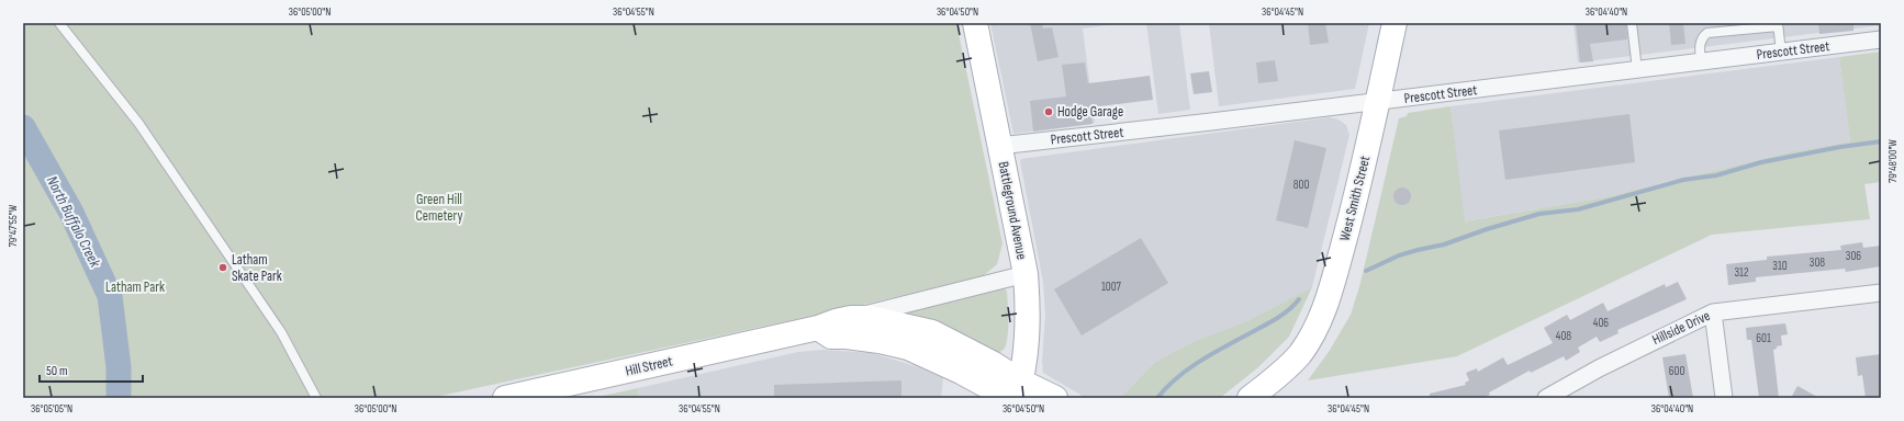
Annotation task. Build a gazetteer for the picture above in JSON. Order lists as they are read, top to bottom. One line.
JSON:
{"streets":{"street":["Prescott Street","West Smith Street","Battleground Avenue","Hillside Drive","Hill Street"]},"crossings":[["Prescott Street","West Smith Street"],["Prescott Street","Battleground Avenue"],["Battleground Avenue","Hill Street"]],"water":["North Buffalo Creek"],"parks":["Green Hill Cemetery","Latham Park"],"places":["Hodge Garage","Latham Skate Park"],"house_numbers":["800","306","308","310","312","1007","406","408","601","600"],"scale_bar":"50 m","coordinates":["36°05'00\"N","36°04'55\"N","36°04'50\"N","36°04'45\"N","36°04'40\"N","79°48'00\"W","79°47'55\"W","36°05'05\"N"]}
